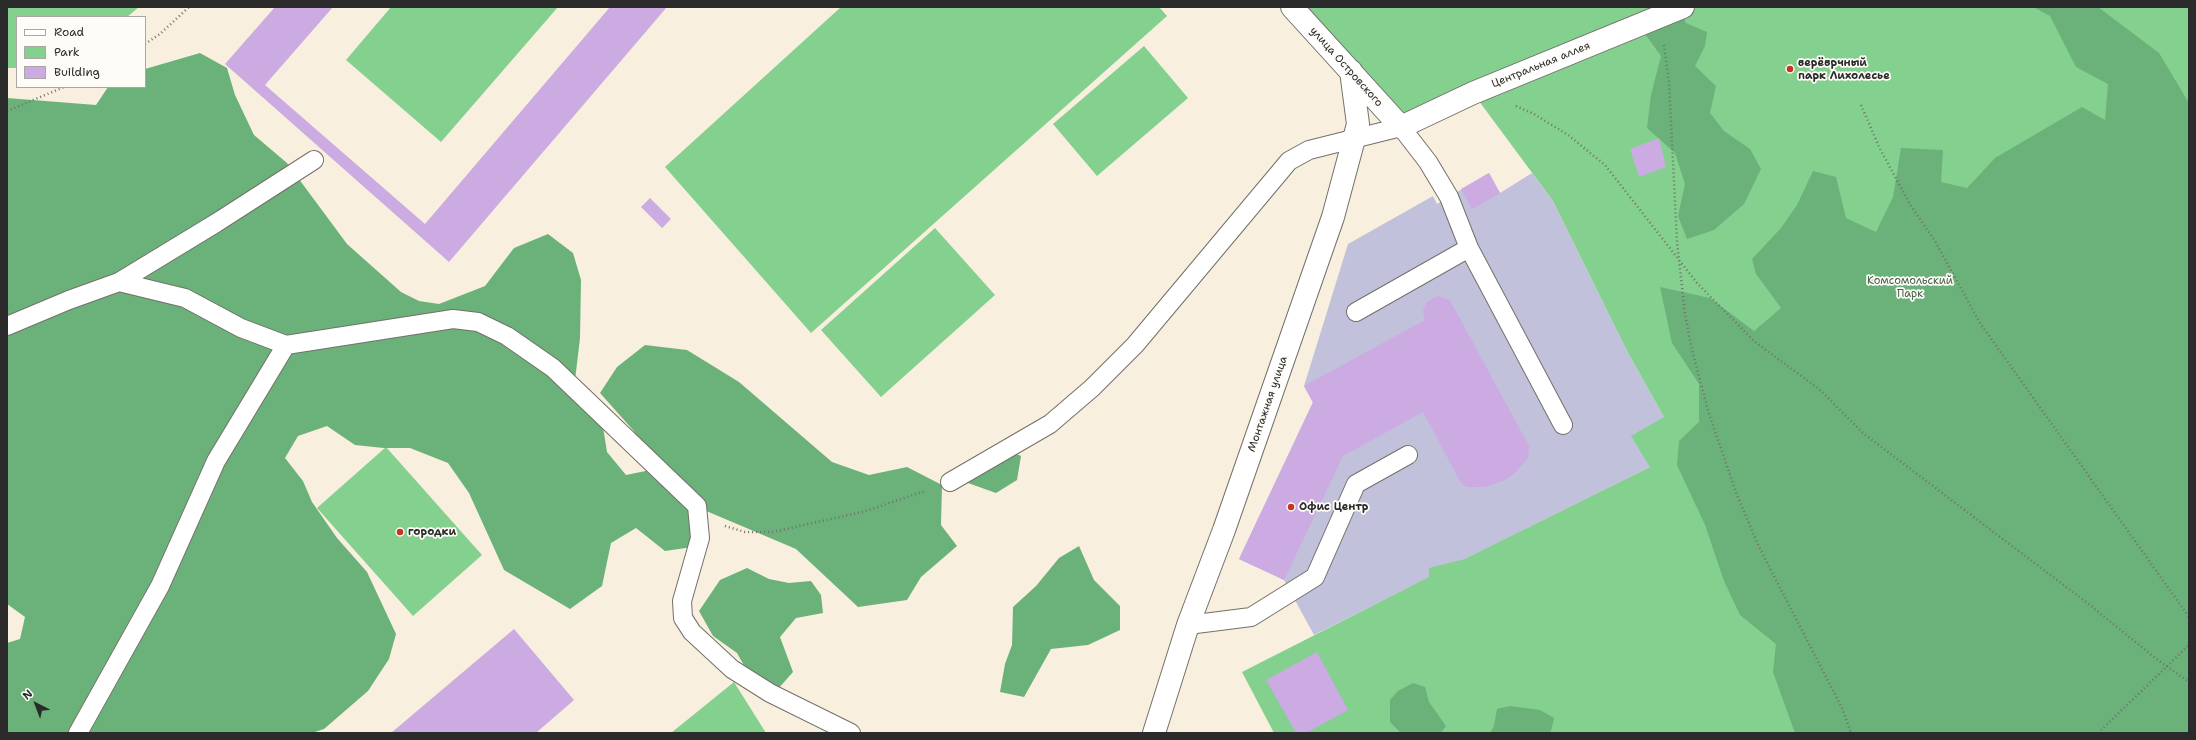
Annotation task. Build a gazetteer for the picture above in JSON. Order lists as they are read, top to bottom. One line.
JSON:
{"streets":{"street":["Центральная аллея","улица Островского","Монтажная улица"]},"crossings":[["Центральная аллея","улица Островского"],["улица Островского","Монтажная улица"]],"parks":["Комсомольский Парк"],"places":["верёврчный парк Лихолесье","Офис Центр","городки"],"legend":["Road","Park","Building"],"north":"top left"}
